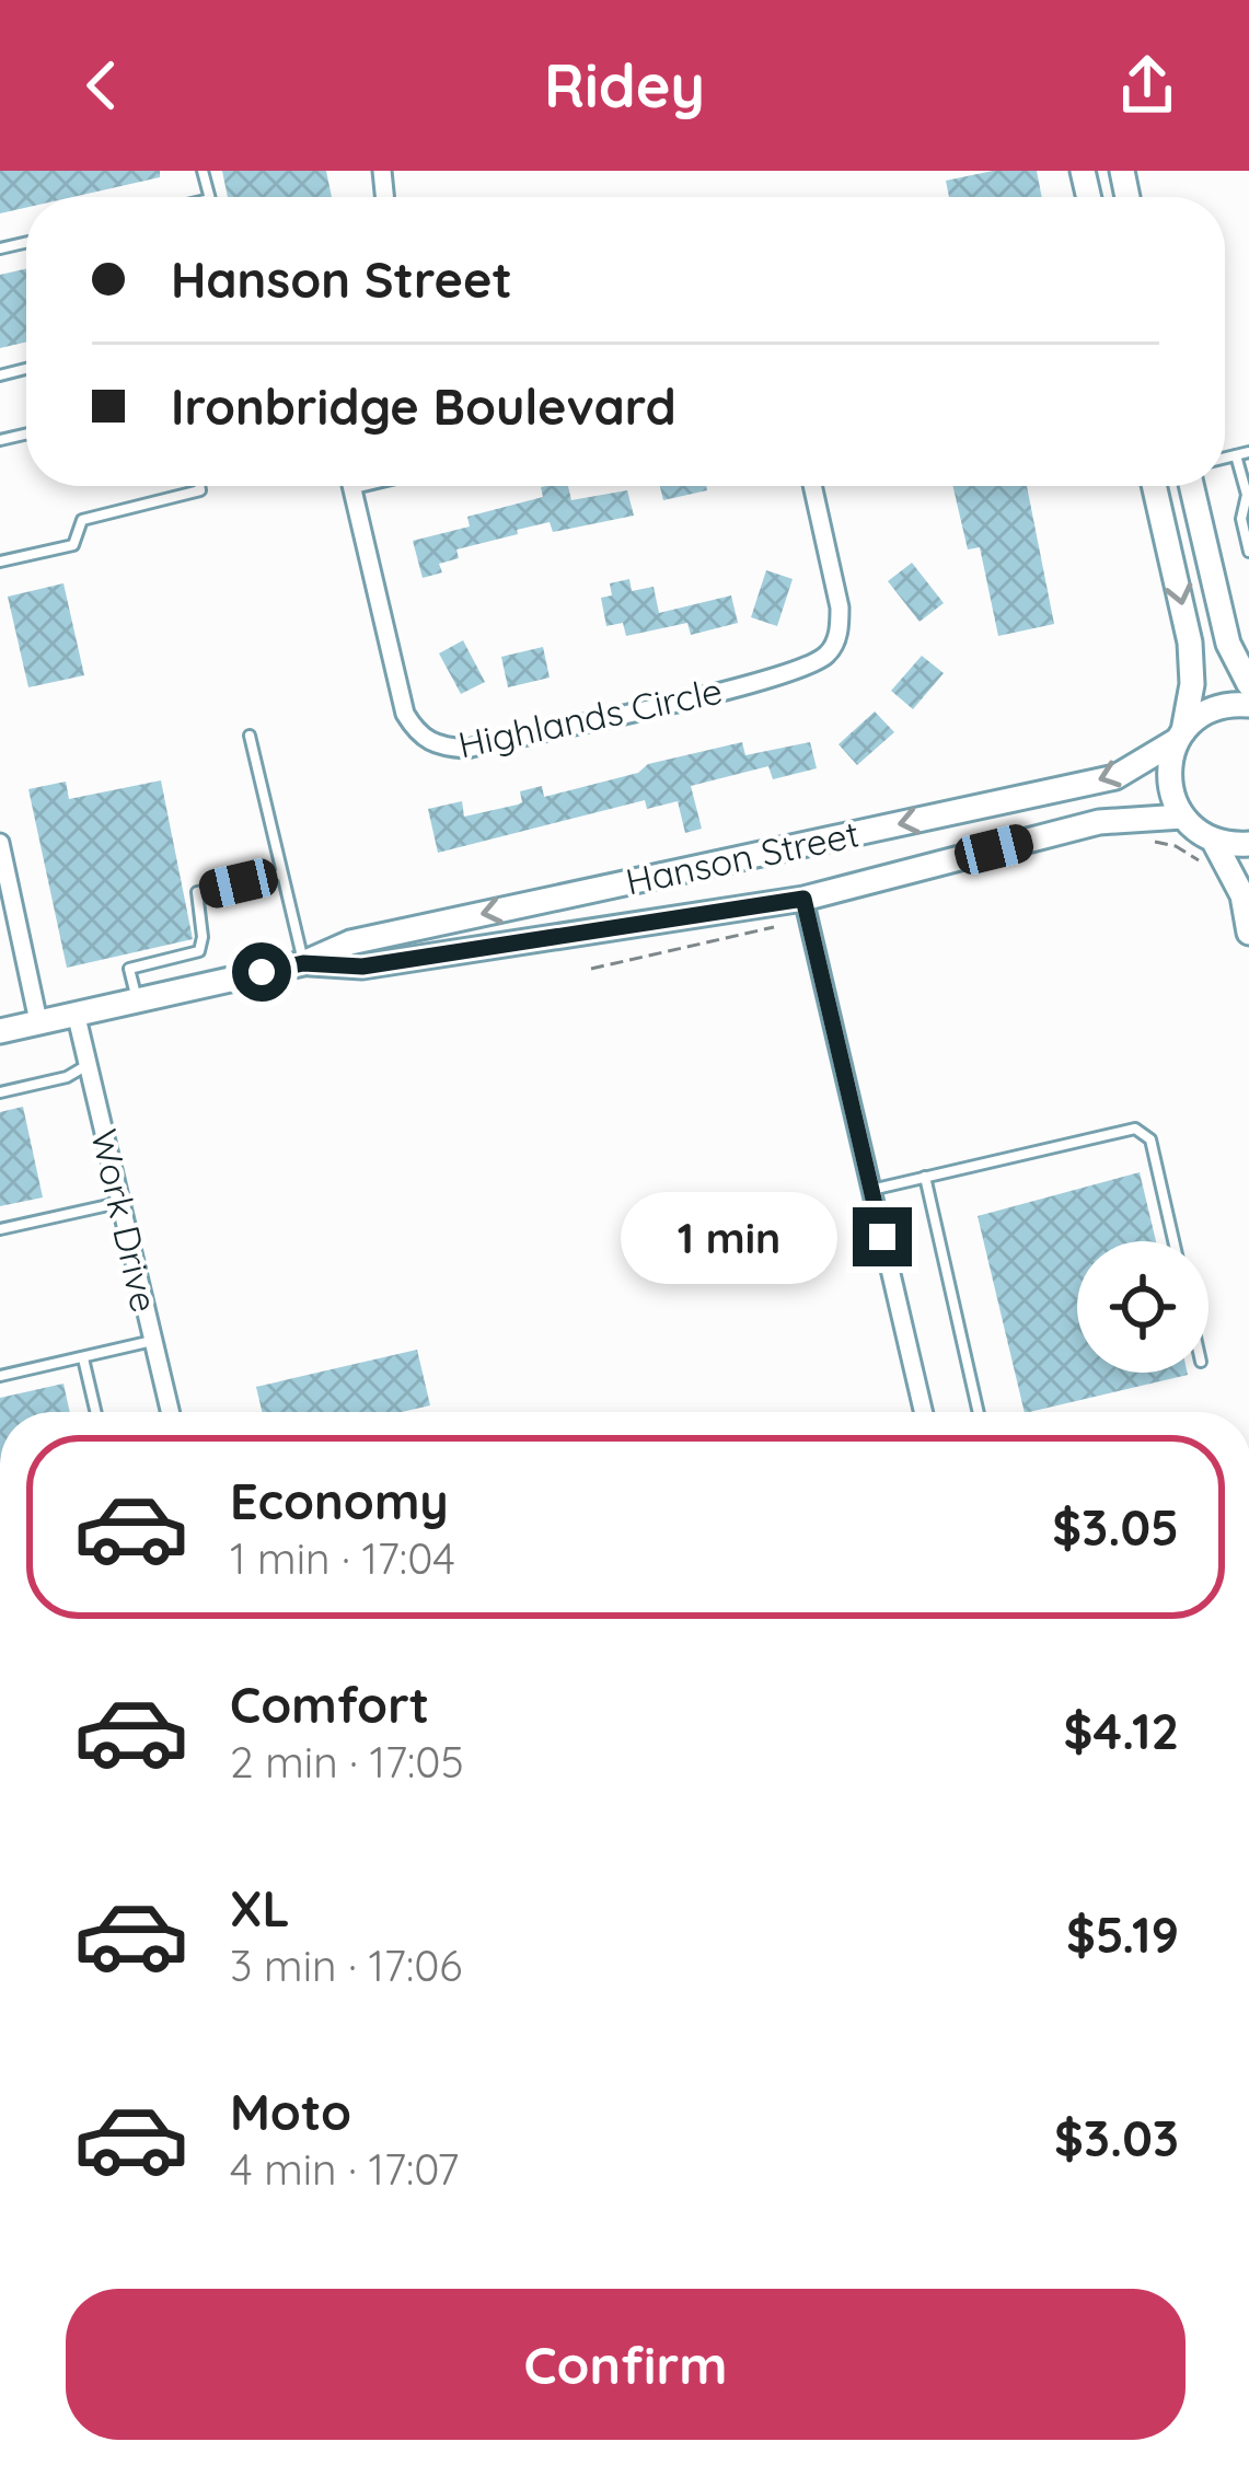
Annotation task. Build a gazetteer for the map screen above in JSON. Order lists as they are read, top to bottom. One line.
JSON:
{"streets":{"street":["Highlands Circle","Hanson Street","Work Drive"]},"crossings":[["Hanson Street","Work Drive"]],"page":{"header":"Ridey","banner":["Hanson Street","Ironbridge Boulevard"],"bubble":"1 min","list":[{"name":"Economy","note":"1 min · 17:04","value":"$3.05"},{"name":"Comfort","note":"2 min · 17:05","value":"$4.12"},{"name":"XL","note":"3 min · 17:06","value":"$5.19"},{"name":"Moto","note":"4 min · 17:07","value":"$3.03"}],"buttons":"Confirm"}}
